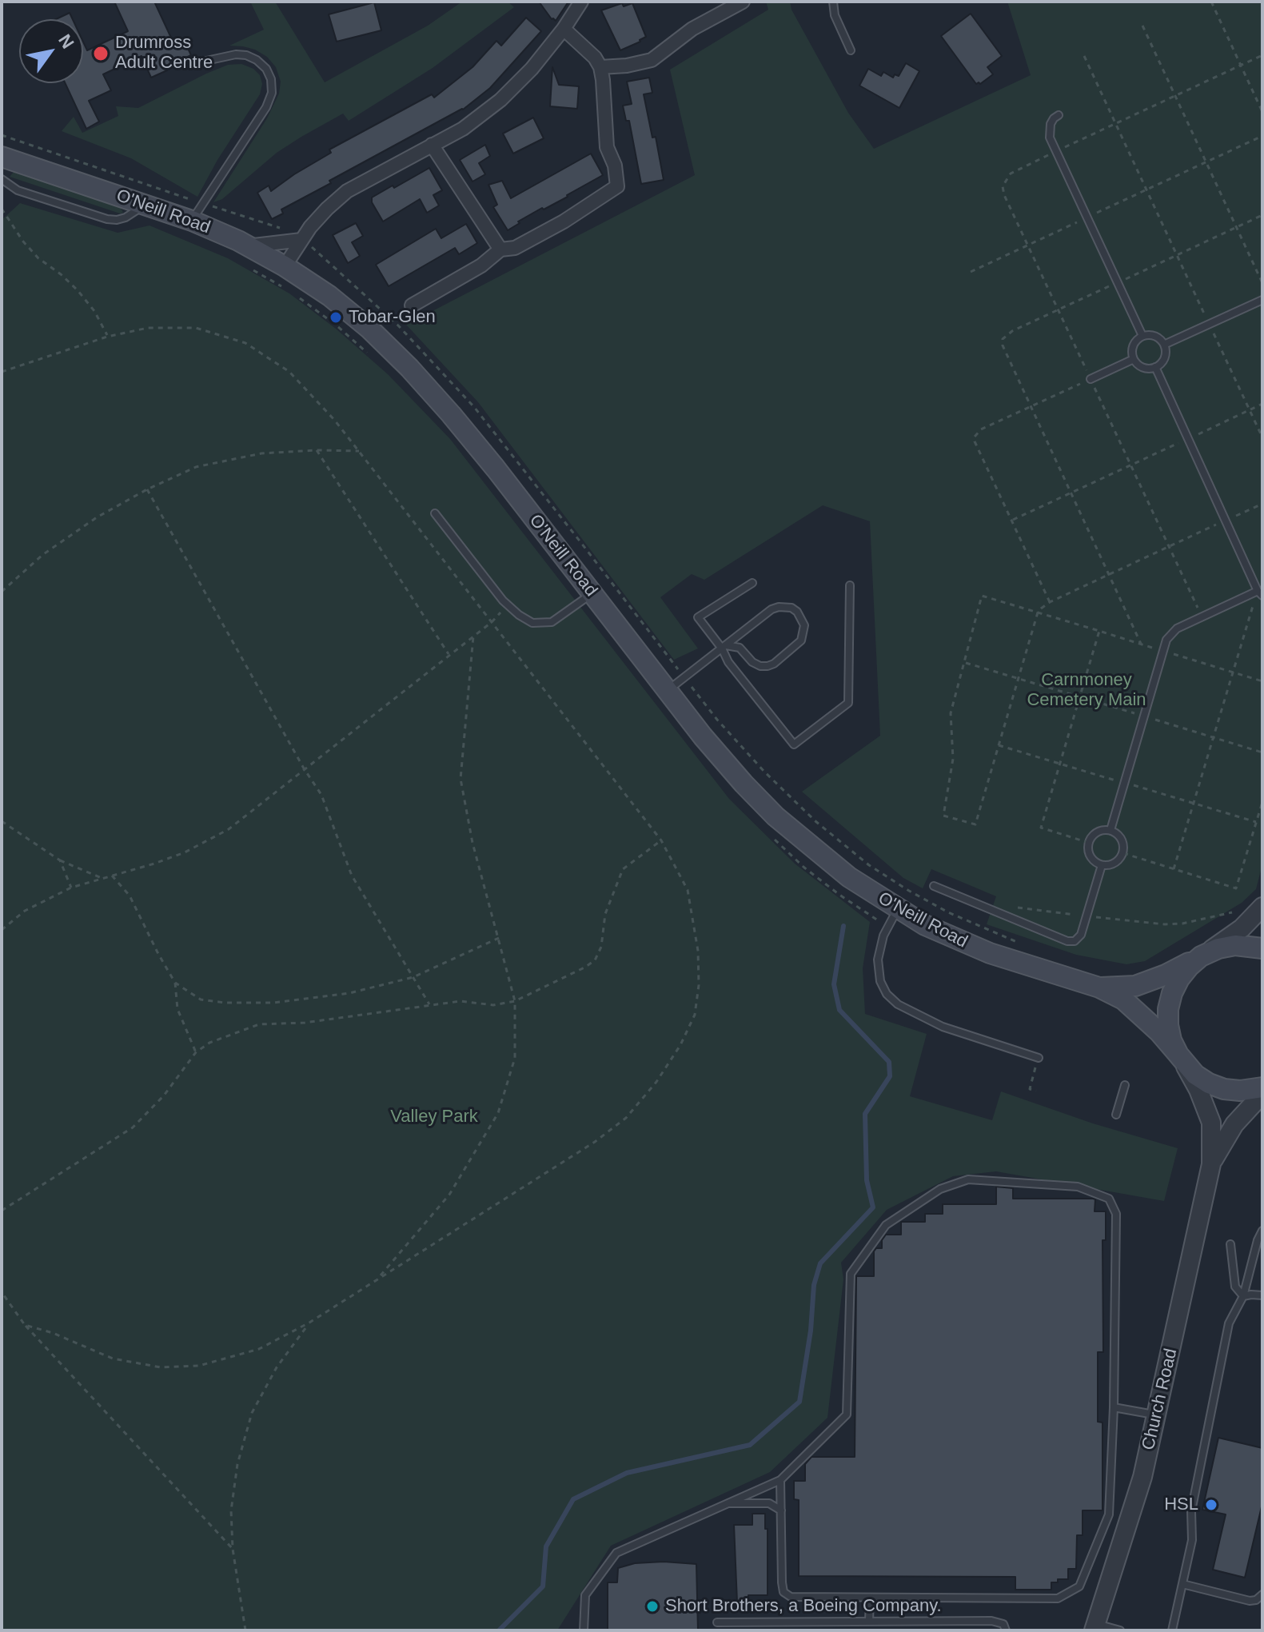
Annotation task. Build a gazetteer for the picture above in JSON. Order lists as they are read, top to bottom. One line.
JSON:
{"streets":{"main road":["O'Neill Road"],"street":["Church Road"]},"crossings":[["O'Neill Road","Church Road"]],"parks":["Carnmoney Cemetery Main","Valley Park"],"places":["Drumross Adult Centre","Tobar-Glen","HSL","Short Brothers, a Boeing Company."],"north":"top right"}
